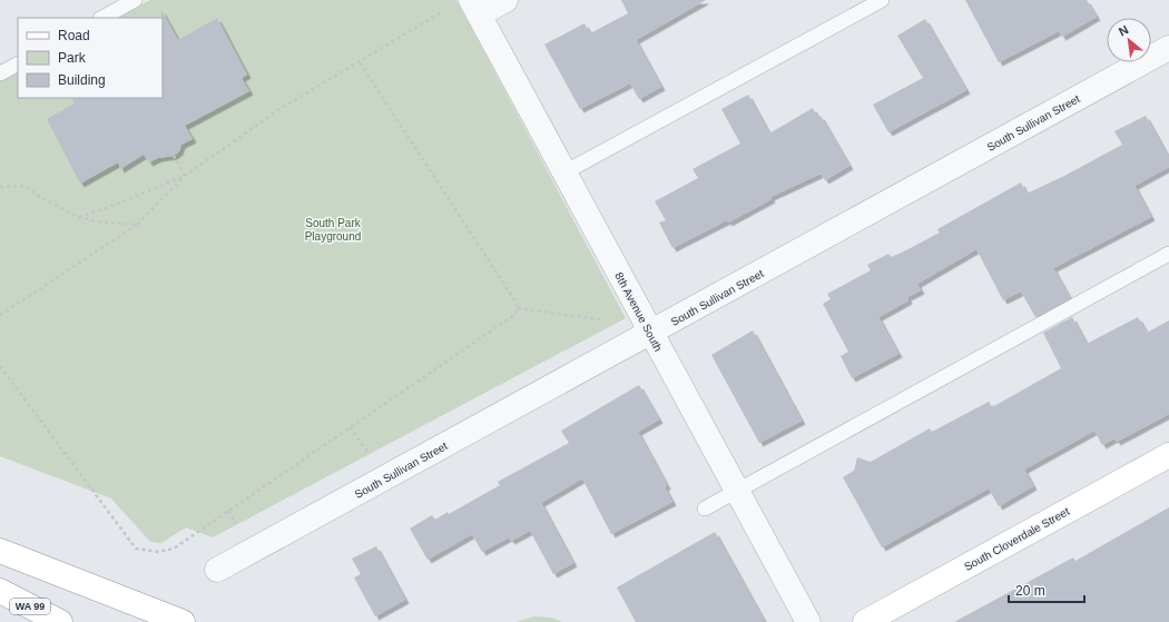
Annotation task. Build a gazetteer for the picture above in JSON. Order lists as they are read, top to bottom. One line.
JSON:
{"streets":{"main road":["South Cloverdale Street","WA 99"],"street":["South Sullivan Street","8th Avenue South"]},"crossings":[["South Sullivan Street","8th Avenue South"]],"parks":["South Park Playground"],"legend":["Road","Park","Building"],"scale_bar":"20 m","north":"top left"}
